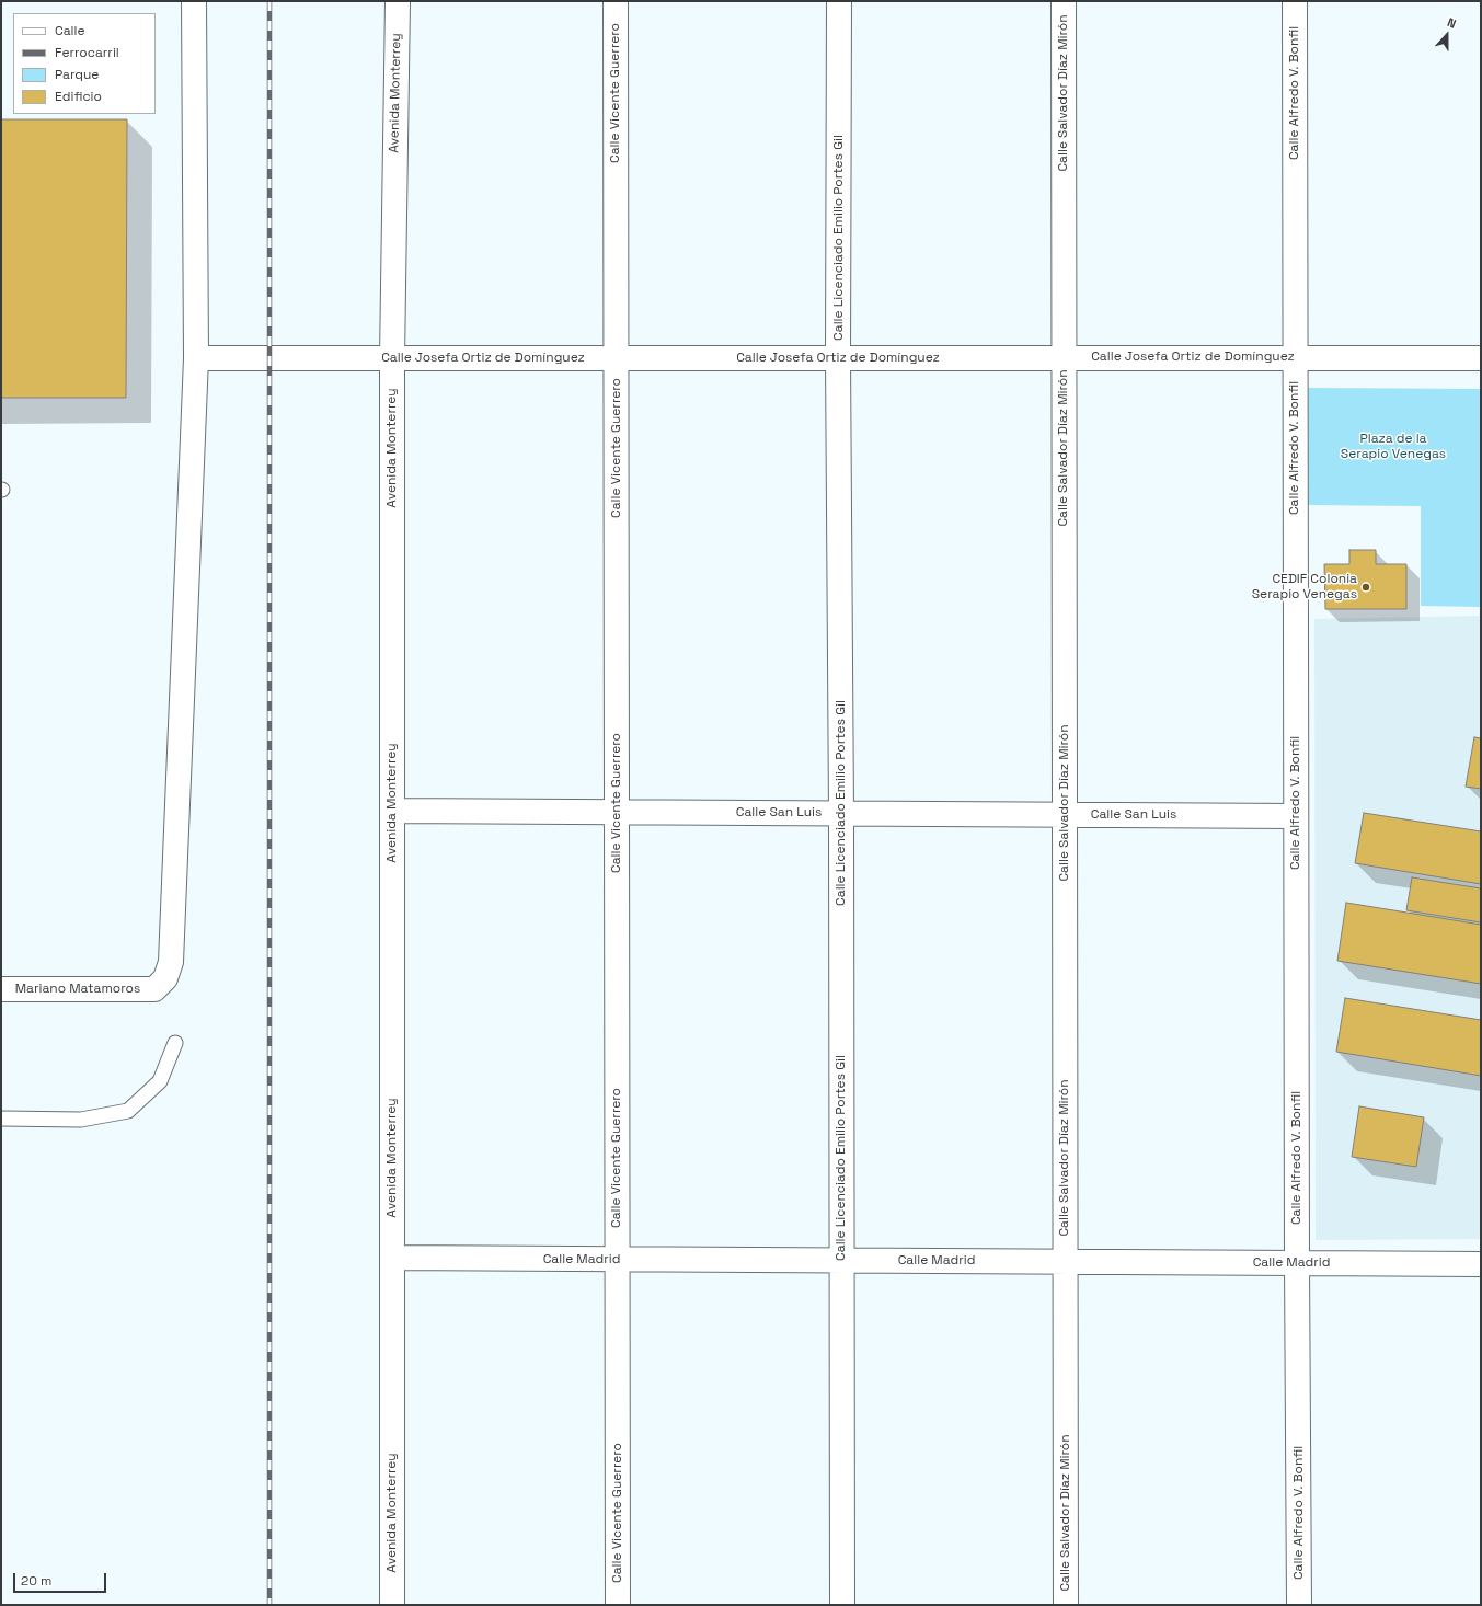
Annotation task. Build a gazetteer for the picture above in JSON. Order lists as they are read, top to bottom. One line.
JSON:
{"streets":{"street":["Avenida Monterrey","Calle Vicente Guerrero","Calle Salvador Díaz Mirón","Calle Alfredo V. Bonfil","Calle Licenciado Emilio Portes Gil","Calle Josefa Ortiz de Domínguez","Calle San Luis","Mariano Matamoros","Calle Madrid"]},"crossings":[["Avenida Monterrey","Calle Josefa Ortiz de Domínguez"],["Avenida Monterrey","Calle San Luis"],["Avenida Monterrey","Calle Madrid"],["Calle Vicente Guerrero","Calle Josefa Ortiz de Domínguez"],["Calle Vicente Guerrero","Calle San Luis"],["Calle Vicente Guerrero","Calle Madrid"],["Calle Salvador Díaz Mirón","Calle Josefa Ortiz de Domínguez"],["Calle Salvador Díaz Mirón","Calle San Luis"],["Calle Salvador Díaz Mirón","Calle Madrid"],["Calle Alfredo V. Bonfil","Calle Josefa Ortiz de Domínguez"],["Calle Alfredo V. Bonfil","Calle San Luis"],["Calle Alfredo V. Bonfil","Calle Madrid"],["Calle Licenciado Emilio Portes Gil","Calle Josefa Ortiz de Domínguez"],["Calle Licenciado Emilio Portes Gil","Calle San Luis"],["Calle Licenciado Emilio Portes Gil","Calle Madrid"],["Calle Josefa Ortiz de Domínguez","Mariano Matamoros"]],"parks":["Plaza de la Serapio Venegas"],"places":["CEDIF Colonia Serapio Venegas"],"legend":["Calle","Ferrocarril","Parque","Edificio"],"scale_bar":"20 m","north":"top"}
